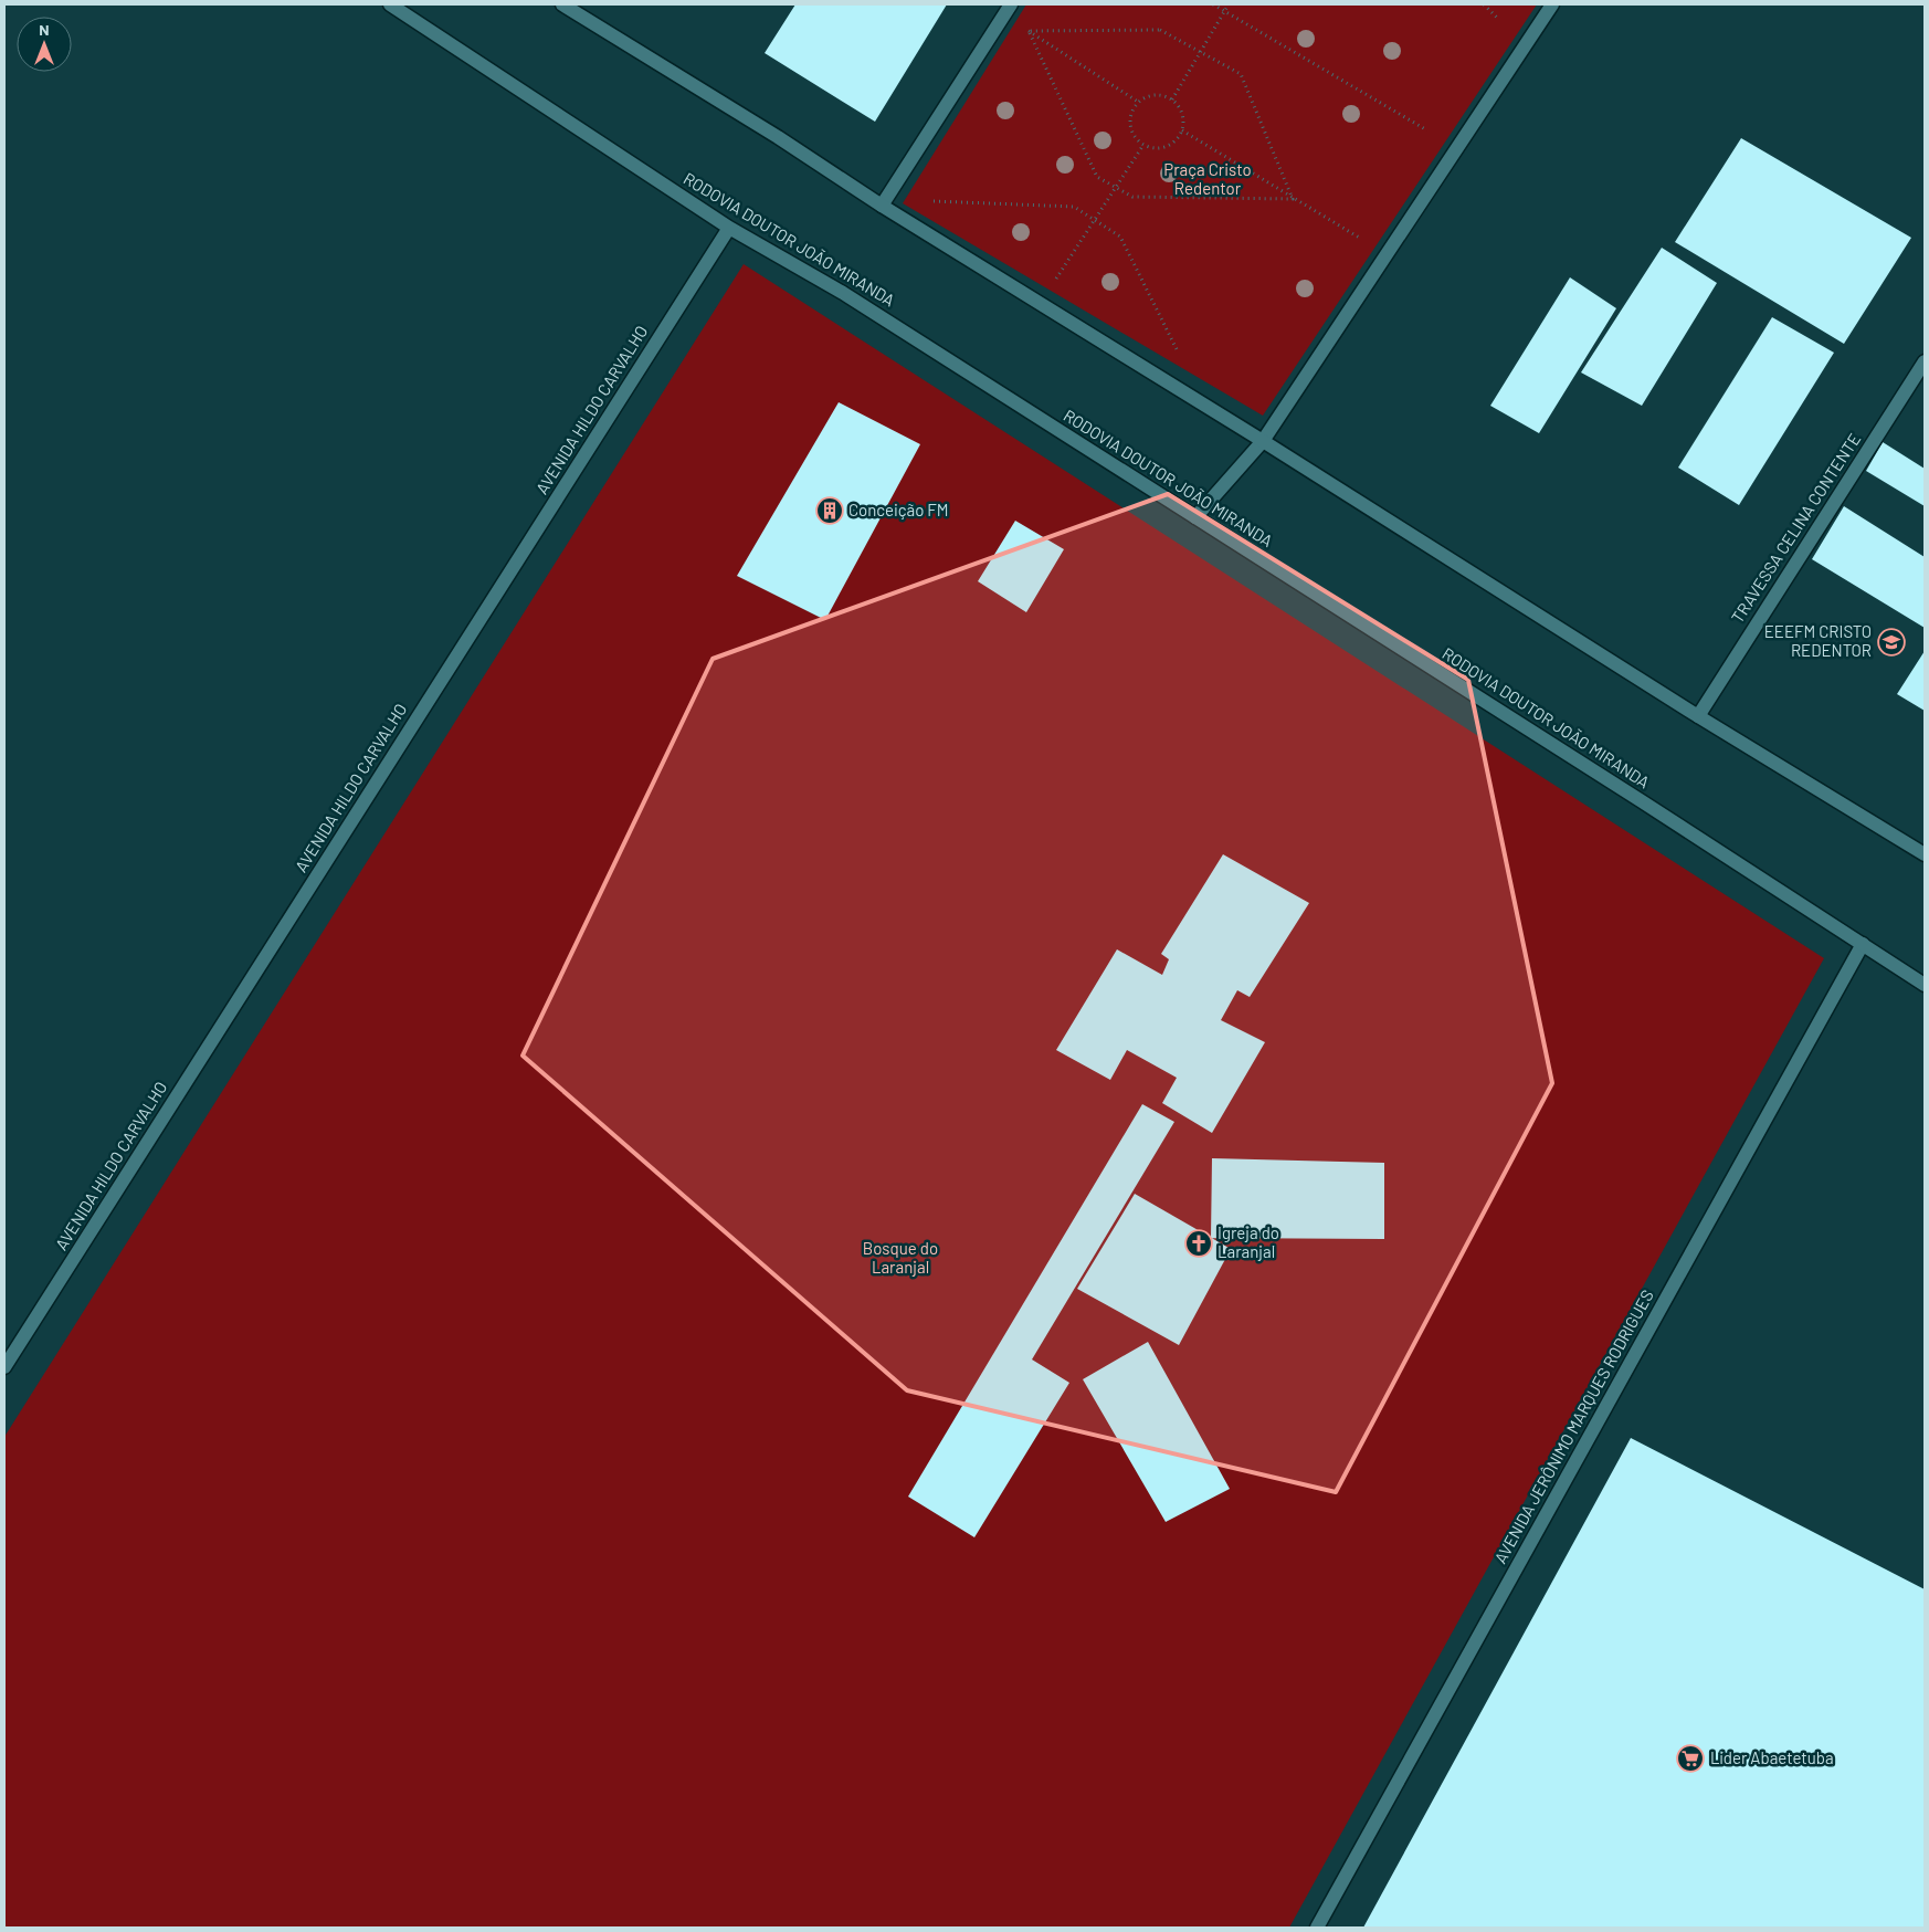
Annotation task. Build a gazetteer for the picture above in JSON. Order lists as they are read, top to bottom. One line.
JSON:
{"streets":{"street":["RODOVIA DOUTOR JOÃO MIRANDA","AVENIDA HILDO CARVALHO","TRAVESSA CELINA CONTENTE","AVENIDA JERÔNIMO MARQUES RODRIGUES"]},"crossings":[["RODOVIA DOUTOR JOÃO MIRANDA","AVENIDA HILDO CARVALHO"],["RODOVIA DOUTOR JOÃO MIRANDA","AVENIDA JERÔNIMO MARQUES RODRIGUES"]],"parks":["Praça Cristo Redentor","Bosque do Laranjal"],"places":{"building":["Conceição FM"],"school or university":["EEEFM CRISTO REDENTOR"],"church":["Igreja do Laranjal"],"supermarket":["Líder Abaetetuba"]},"north":"top"}
